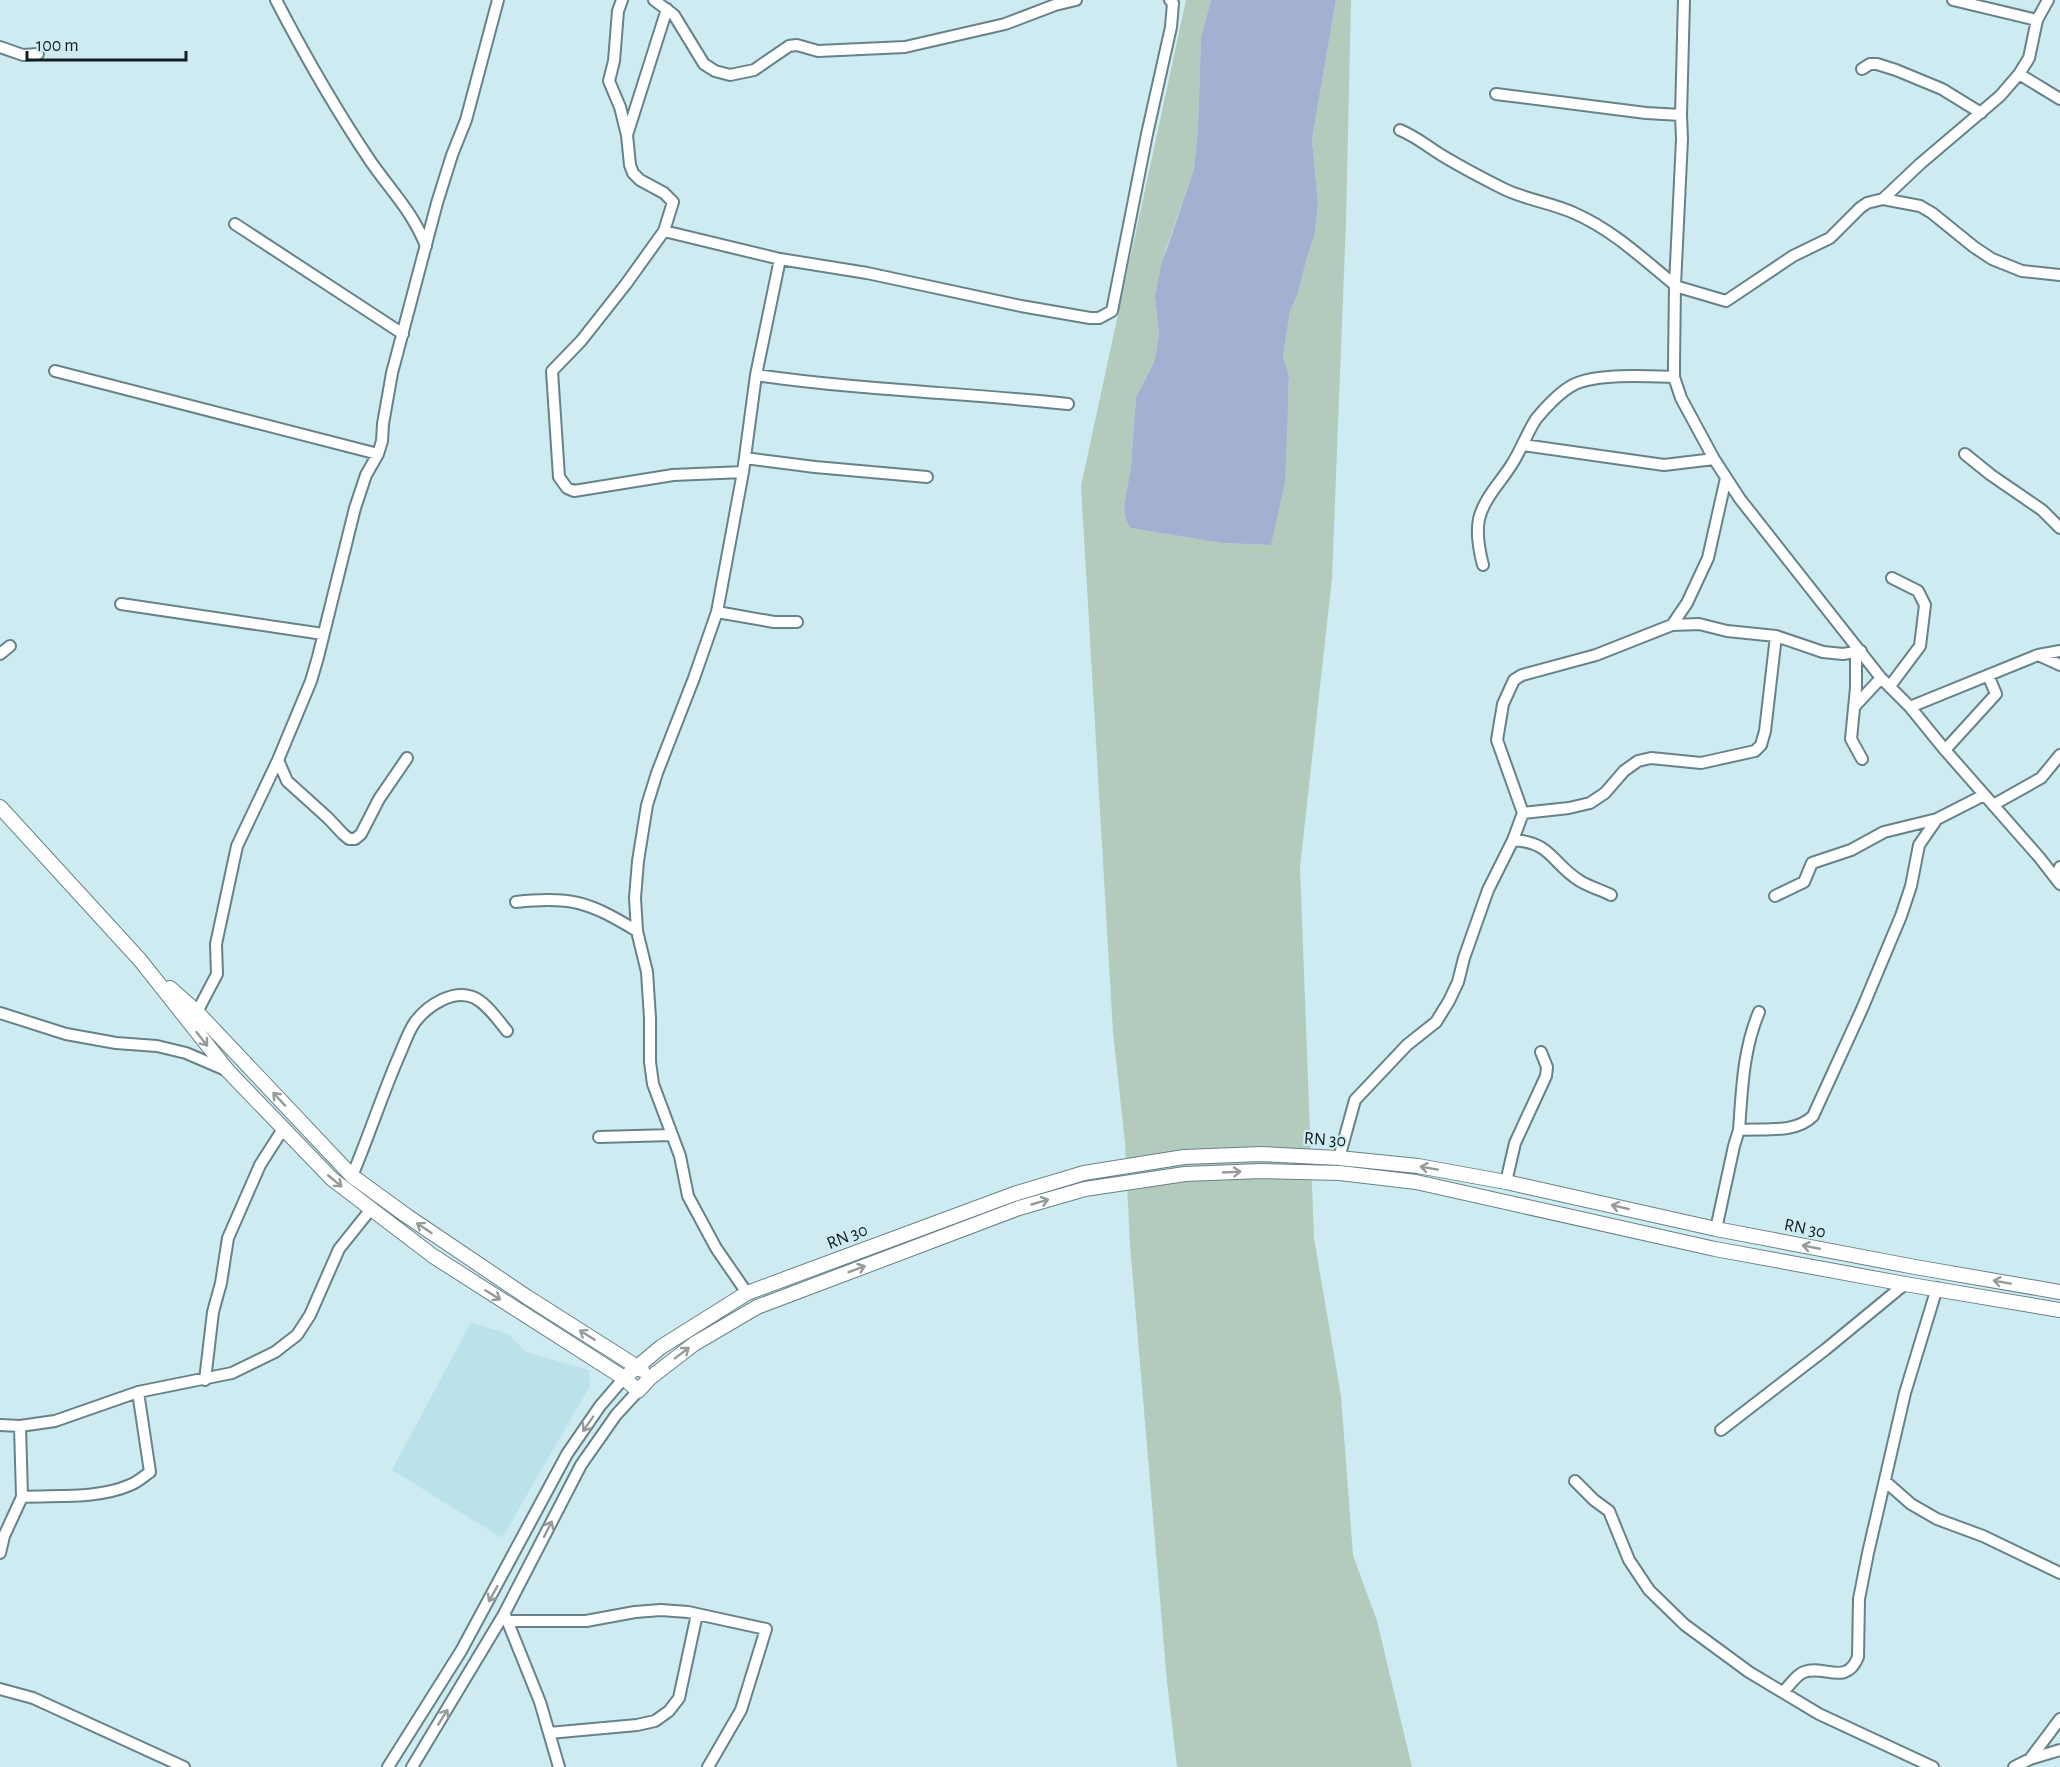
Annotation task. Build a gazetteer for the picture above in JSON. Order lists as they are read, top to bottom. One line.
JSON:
{"streets":{"main road":["RN 30"]},"scale_bar":"100 m"}
